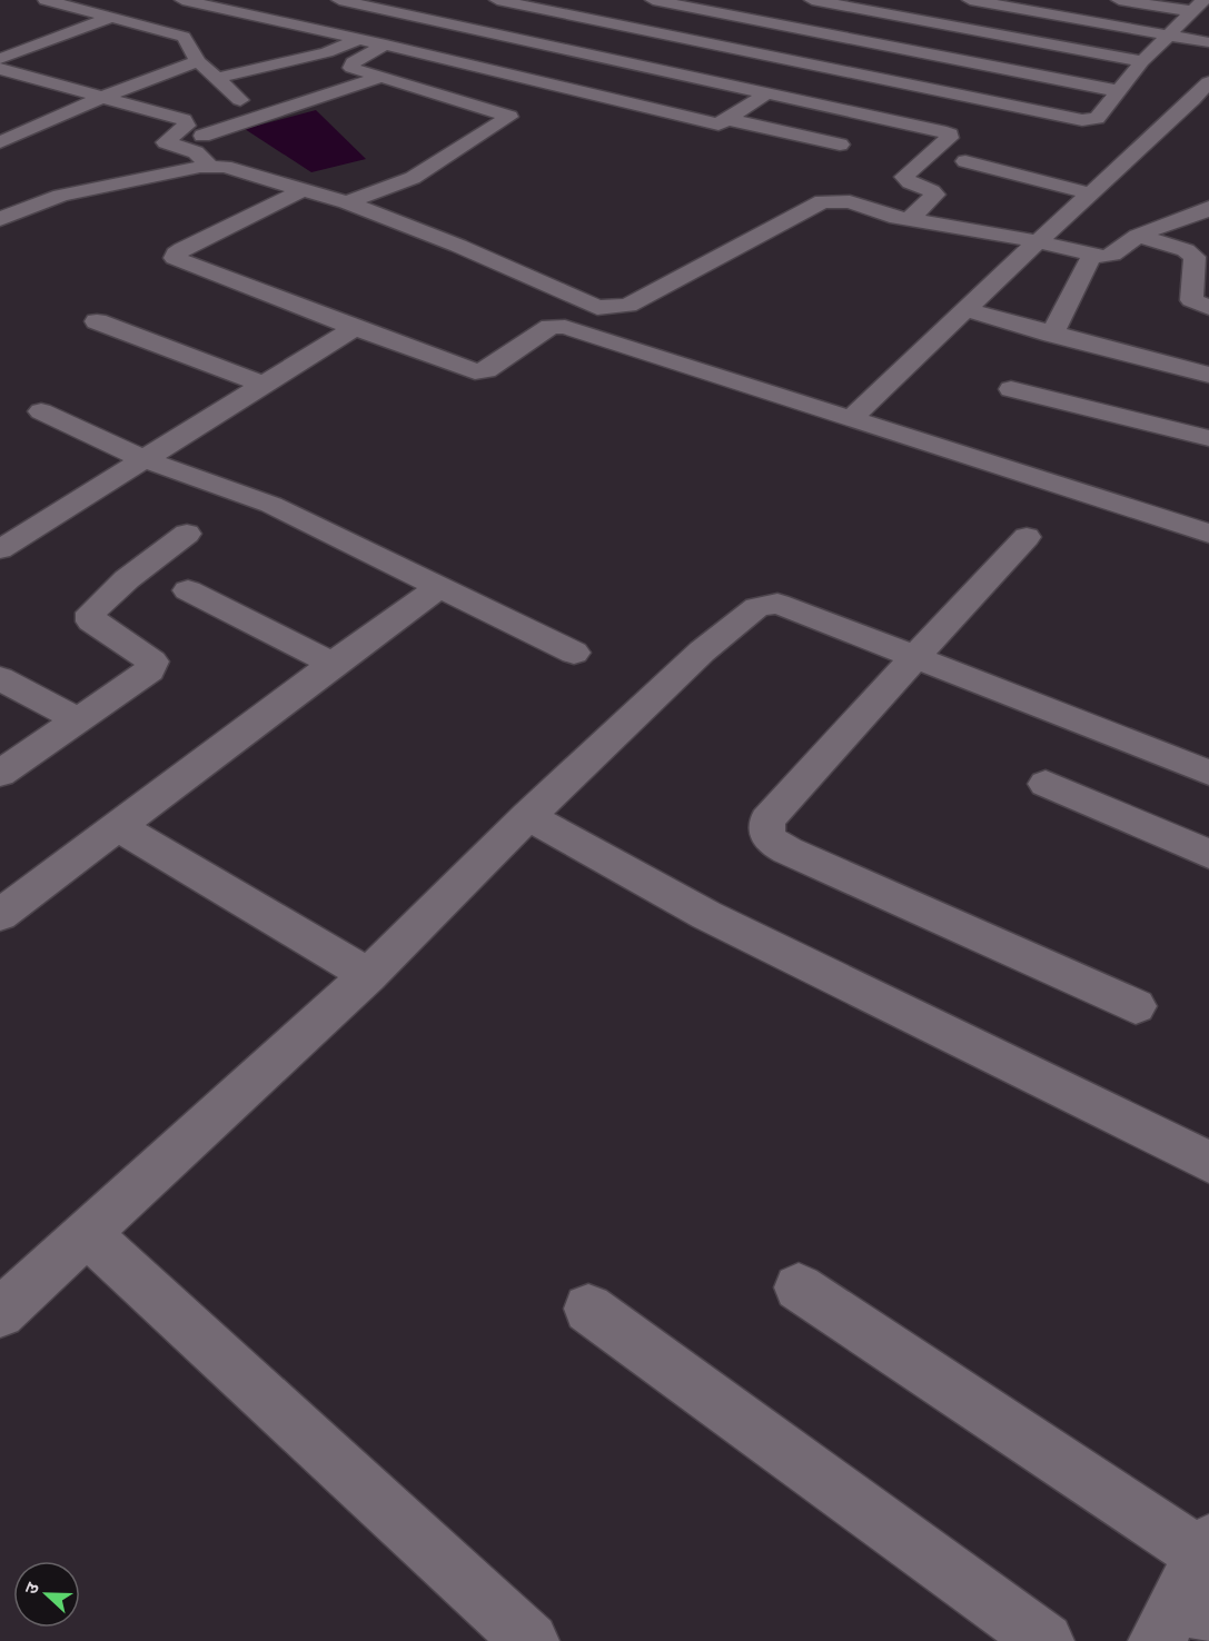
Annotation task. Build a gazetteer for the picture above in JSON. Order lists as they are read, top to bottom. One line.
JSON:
{"north":"left"}
